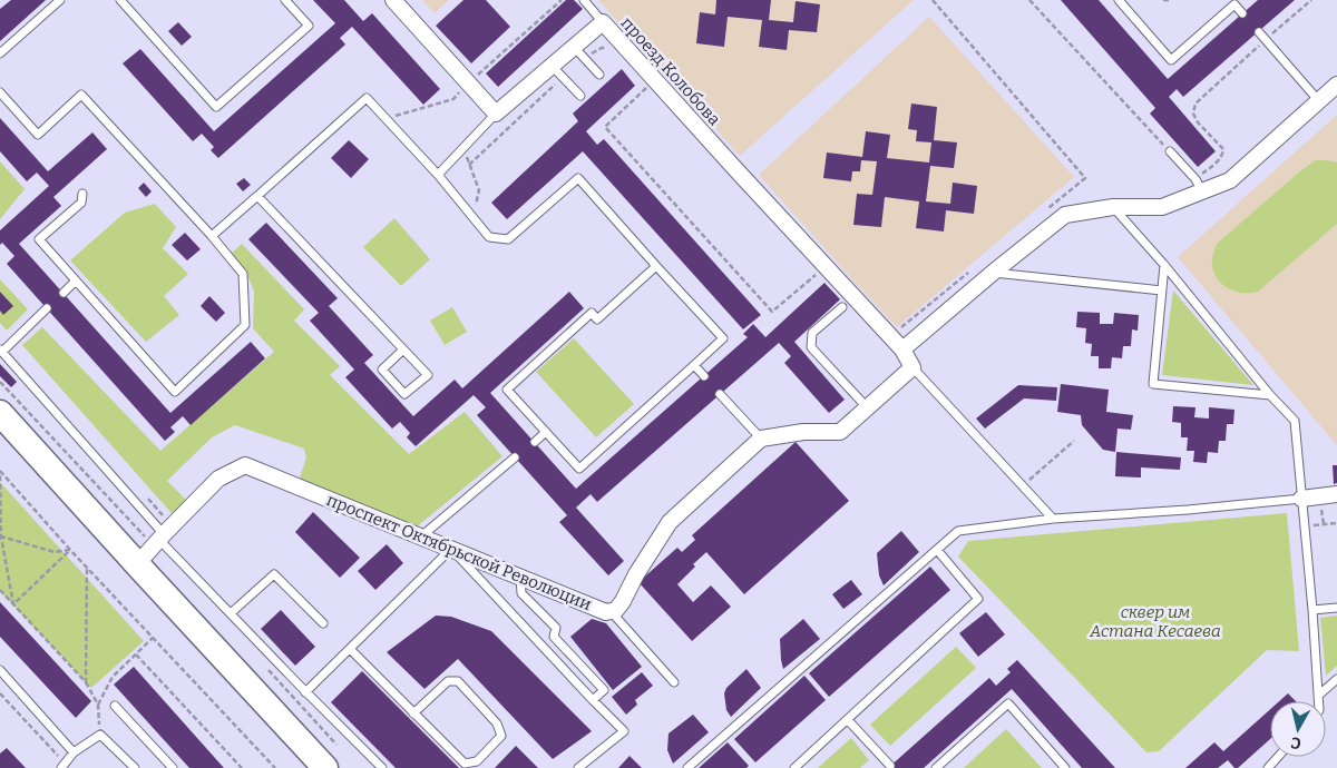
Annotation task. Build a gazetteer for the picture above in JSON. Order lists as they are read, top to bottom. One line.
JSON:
{"streets":{"street":["проезд Колобова","проспект Октябрьской Революции"]},"parks":["сквер им Астана Кесаева"],"north":"bottom"}
